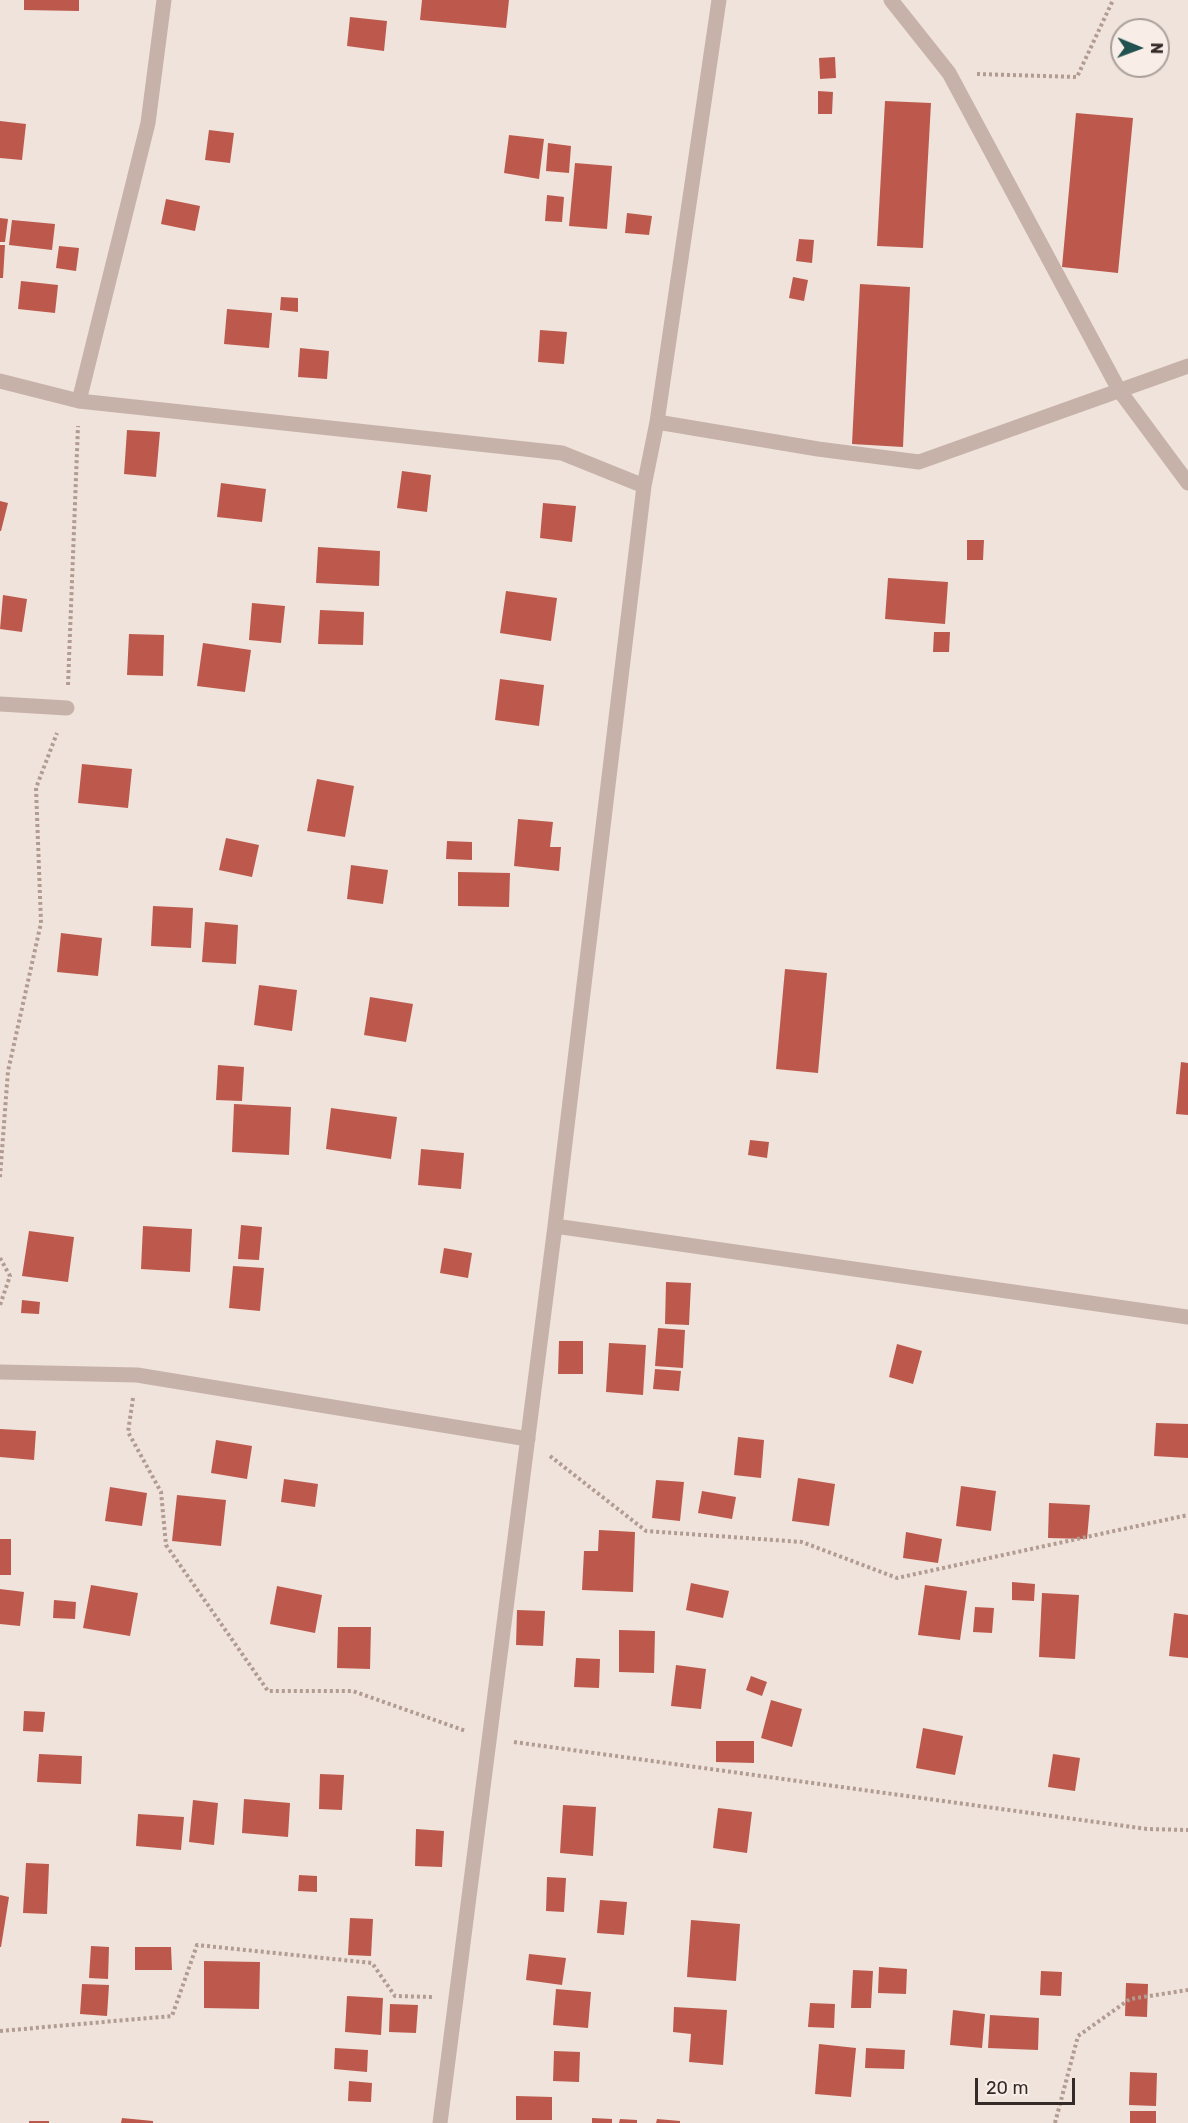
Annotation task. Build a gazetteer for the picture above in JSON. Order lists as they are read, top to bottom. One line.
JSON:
{"scale_bar":"20 m","north":"right"}
